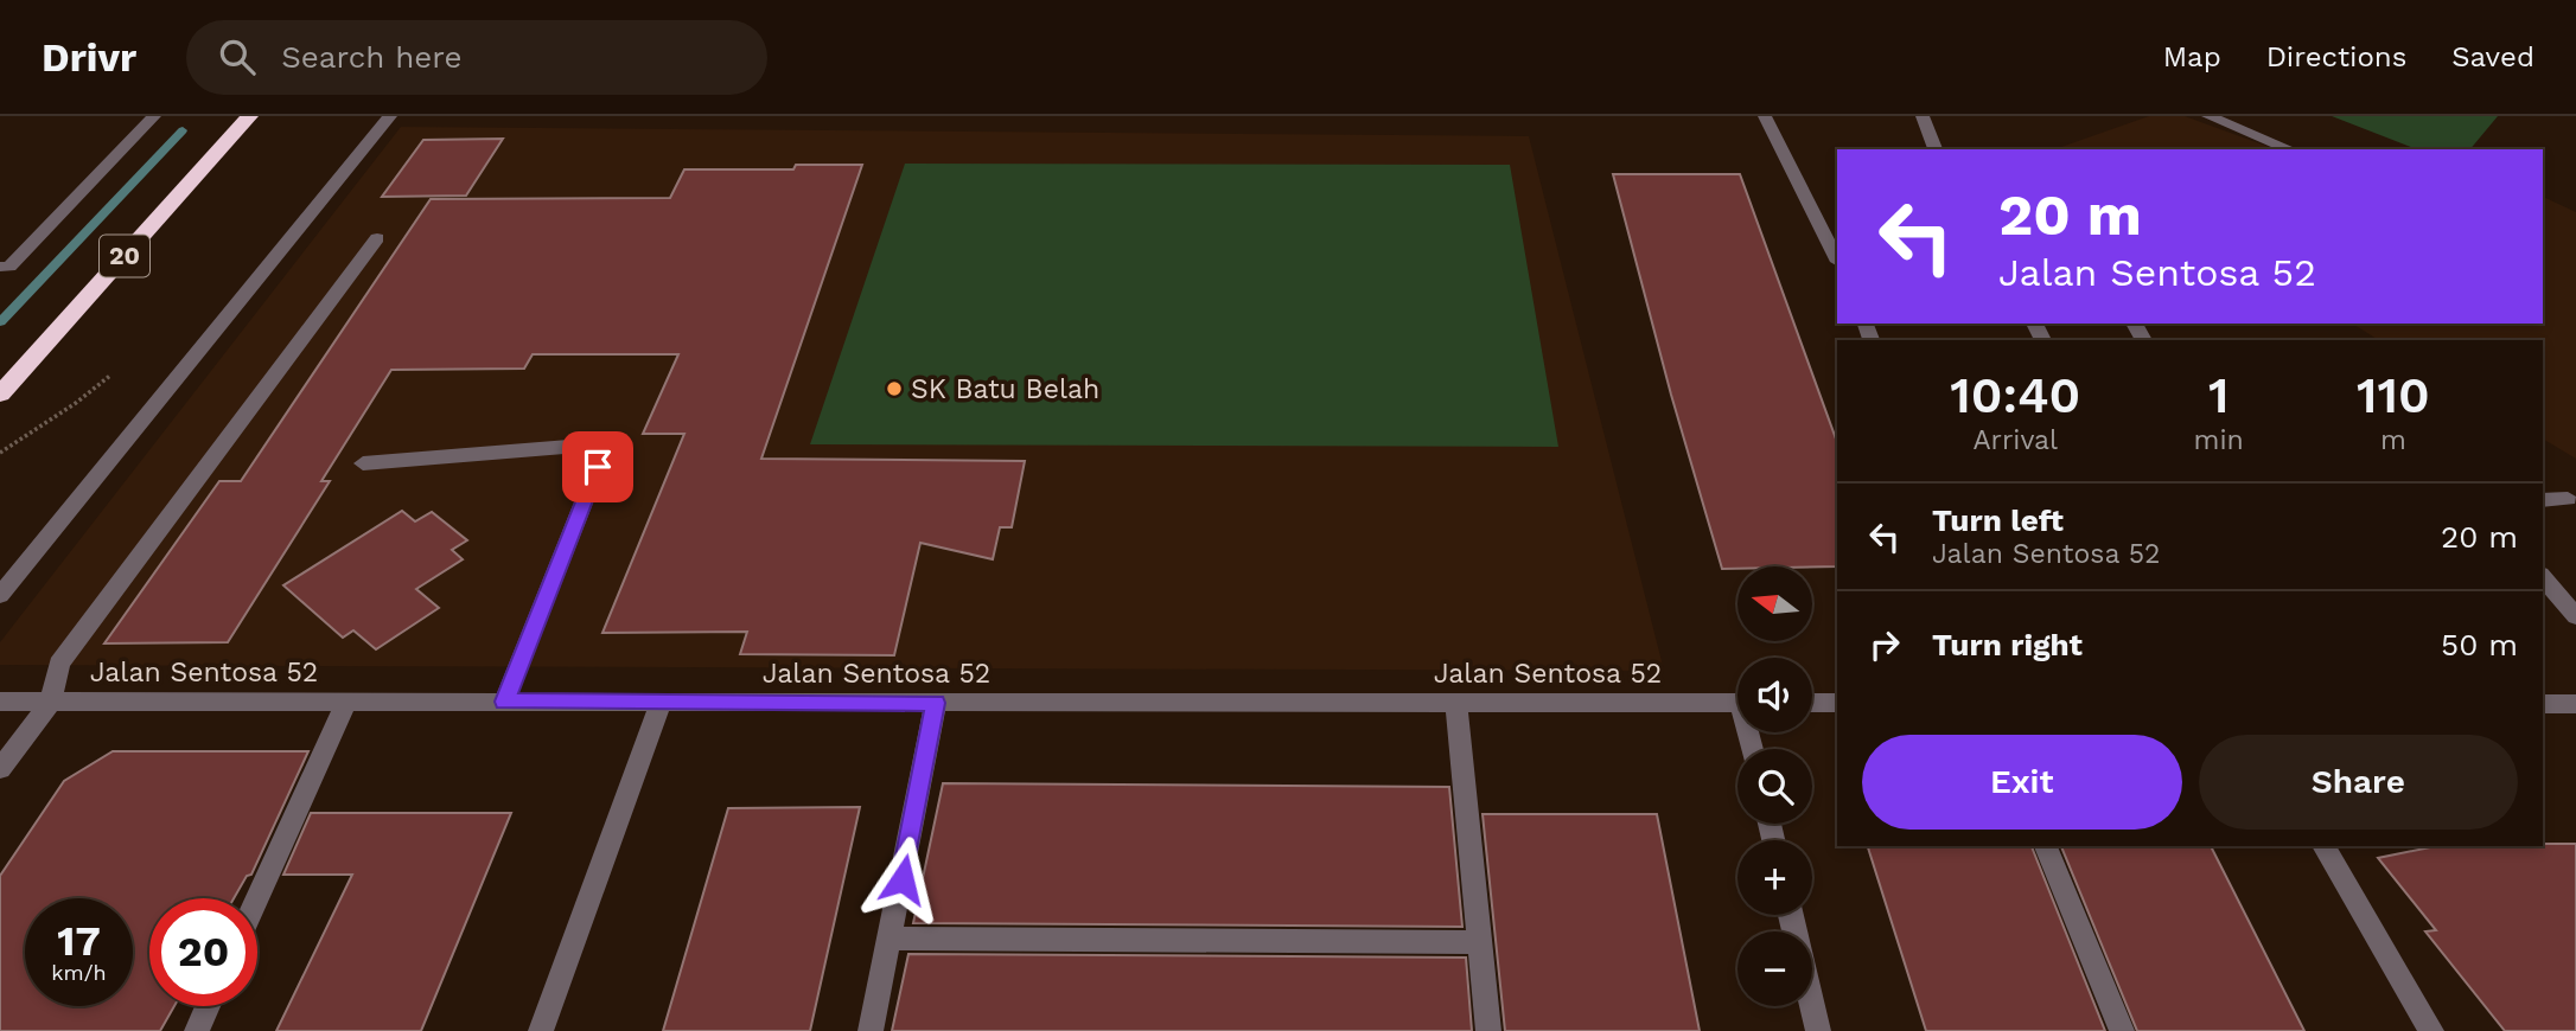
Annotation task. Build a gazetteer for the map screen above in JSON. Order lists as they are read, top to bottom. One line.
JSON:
{"streets":{"highway":["20"],"street":["Jalan Sentosa 52"]},"places":["SK Batu Belah"],"north":"left","page":{"header":"Drivr","search":"Search here","nav":["Map","Directions","Saved"],"turn":["20 m","Jalan Sentosa 52"],"eta":["10:40","Arrival","1","min","110","m"],"list":[{"name":"Turn left","note":"Jalan Sentosa 52","value":"20 m"},{"name":"Turn right","value":"50 m"}],"map_buttons":["+","−"],"buttons":["Exit","Share"],"speed":"17 km/h","limit":"20"}}
